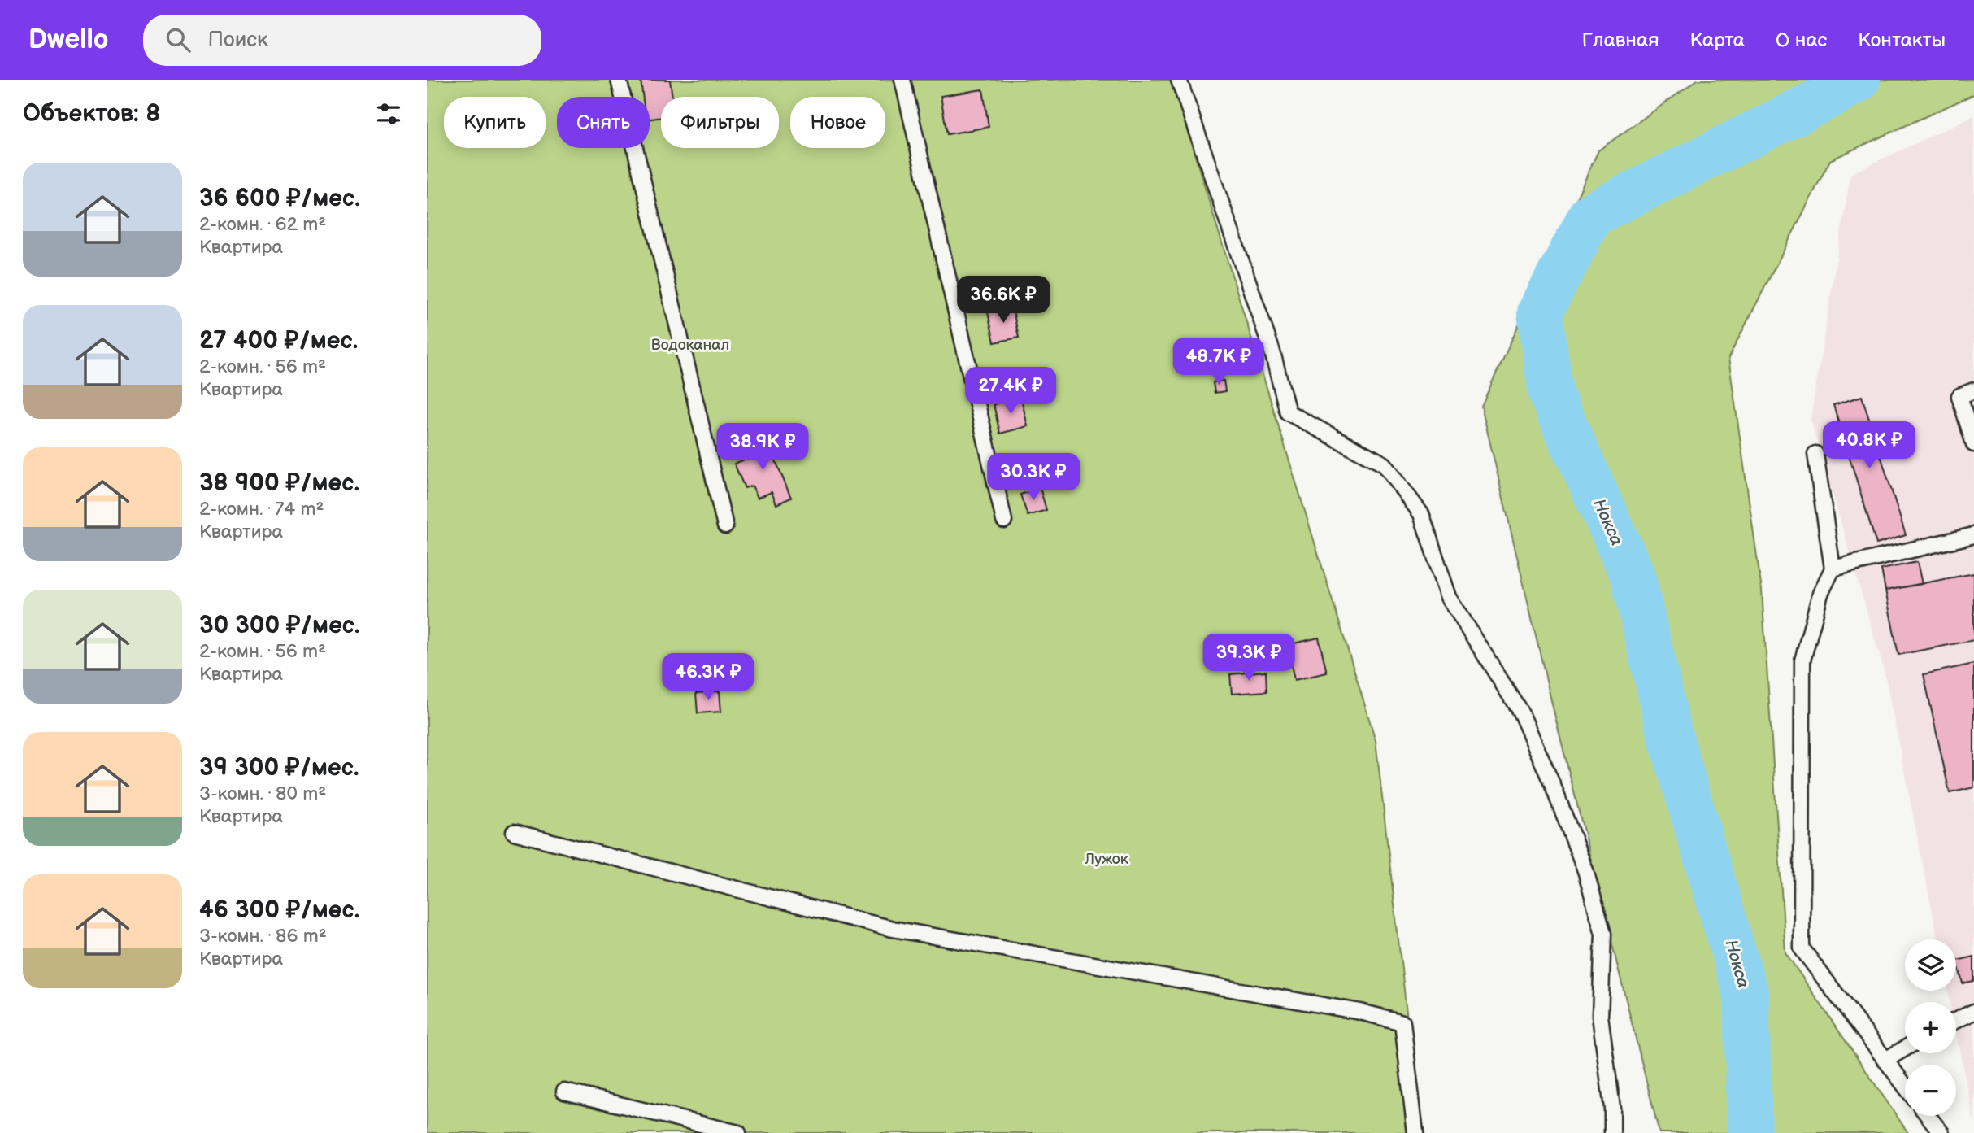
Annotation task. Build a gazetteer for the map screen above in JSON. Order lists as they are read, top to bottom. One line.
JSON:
{"water":["Нокса"],"parks":["Водоканал","Лужок"],"page":{"header":"Dwello","search":"Поиск","nav":["Главная","Карта","О нас","Контакты"],"heading":"Объектов: 8","chip":["Купить","Снять","Фильтры","Новое"],"list":[{"name":"36 600 ₽/мес.","note":"2-комн. · 62 m² · Квартира"},{"name":"27 400 ₽/мес.","note":"2-комн. · 56 m² · Квартира"},{"name":"38 900 ₽/мес.","note":"2-комн. · 74 m² · Квартира"},{"name":"30 300 ₽/мес.","note":"2-комн. · 56 m² · Квартира"},{"name":"39 300 ₽/мес.","note":"3-комн. · 80 m² · Квартира"},{"name":"46 300 ₽/мес.","note":"3-комн. · 86 m² · Квартира"}],"price":["36.6K ₽","48.7K ₽","27.4K ₽","40.8K ₽","38.9K ₽","30.3K ₽","39.3K ₽","46.3K ₽"],"map_buttons":["+","−"]}}
